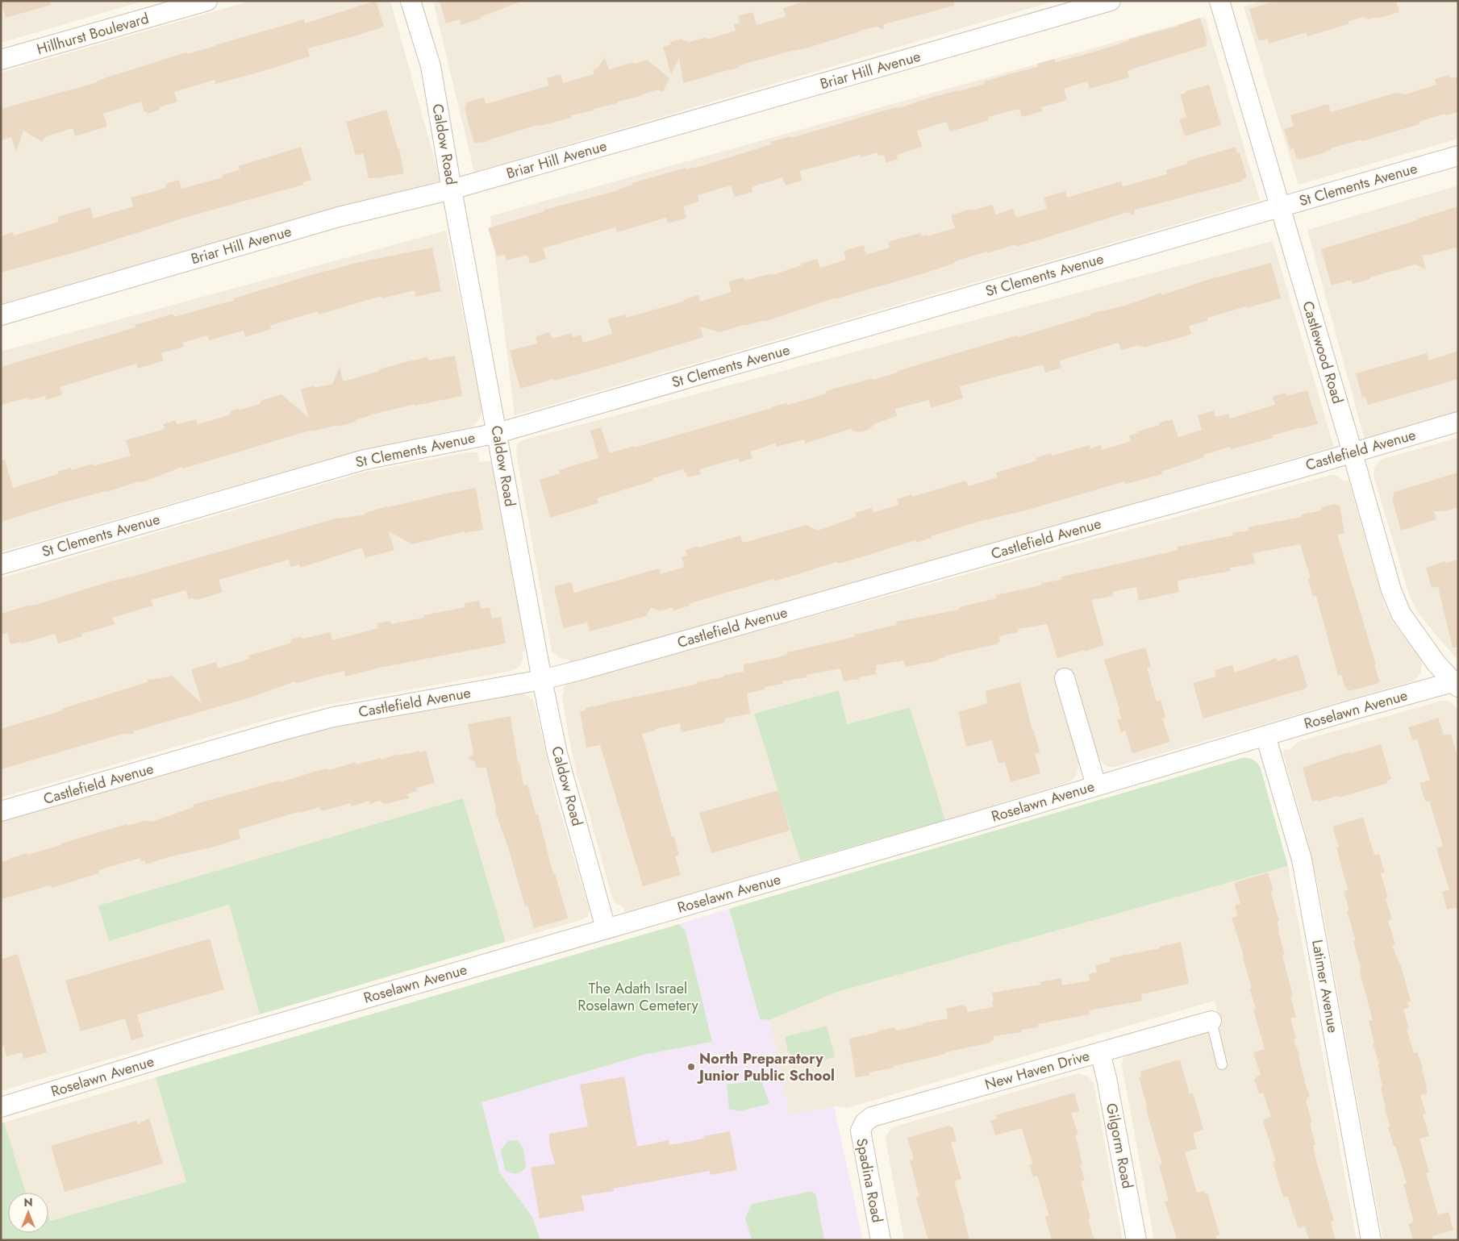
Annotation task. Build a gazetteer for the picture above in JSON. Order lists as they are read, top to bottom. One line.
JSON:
{"streets":{"street":["Hillhurst Boulevard","Briar Hill Avenue","Caldow Road","St Clements Avenue","Castlewood Road","Castlefield Avenue","Roselawn Avenue","Latimer Avenue","New Haven Drive","Gilgorm Road","Spadina Road"]},"crossings":[["Briar Hill Avenue","Caldow Road"],["Caldow Road","St Clements Avenue"],["Caldow Road","Castlefield Avenue"],["Caldow Road","Roselawn Avenue"],["St Clements Avenue","Castlewood Road"],["Castlewood Road","Castlefield Avenue"],["Castlewood Road","Roselawn Avenue"],["Roselawn Avenue","Latimer Avenue"],["New Haven Drive","Gilgorm Road"],["New Haven Drive","Spadina Road"]],"parks":["The Adath Israel Roselawn Cemetery"],"places":["North Preparatory Junior Public School"],"north":"top"}
